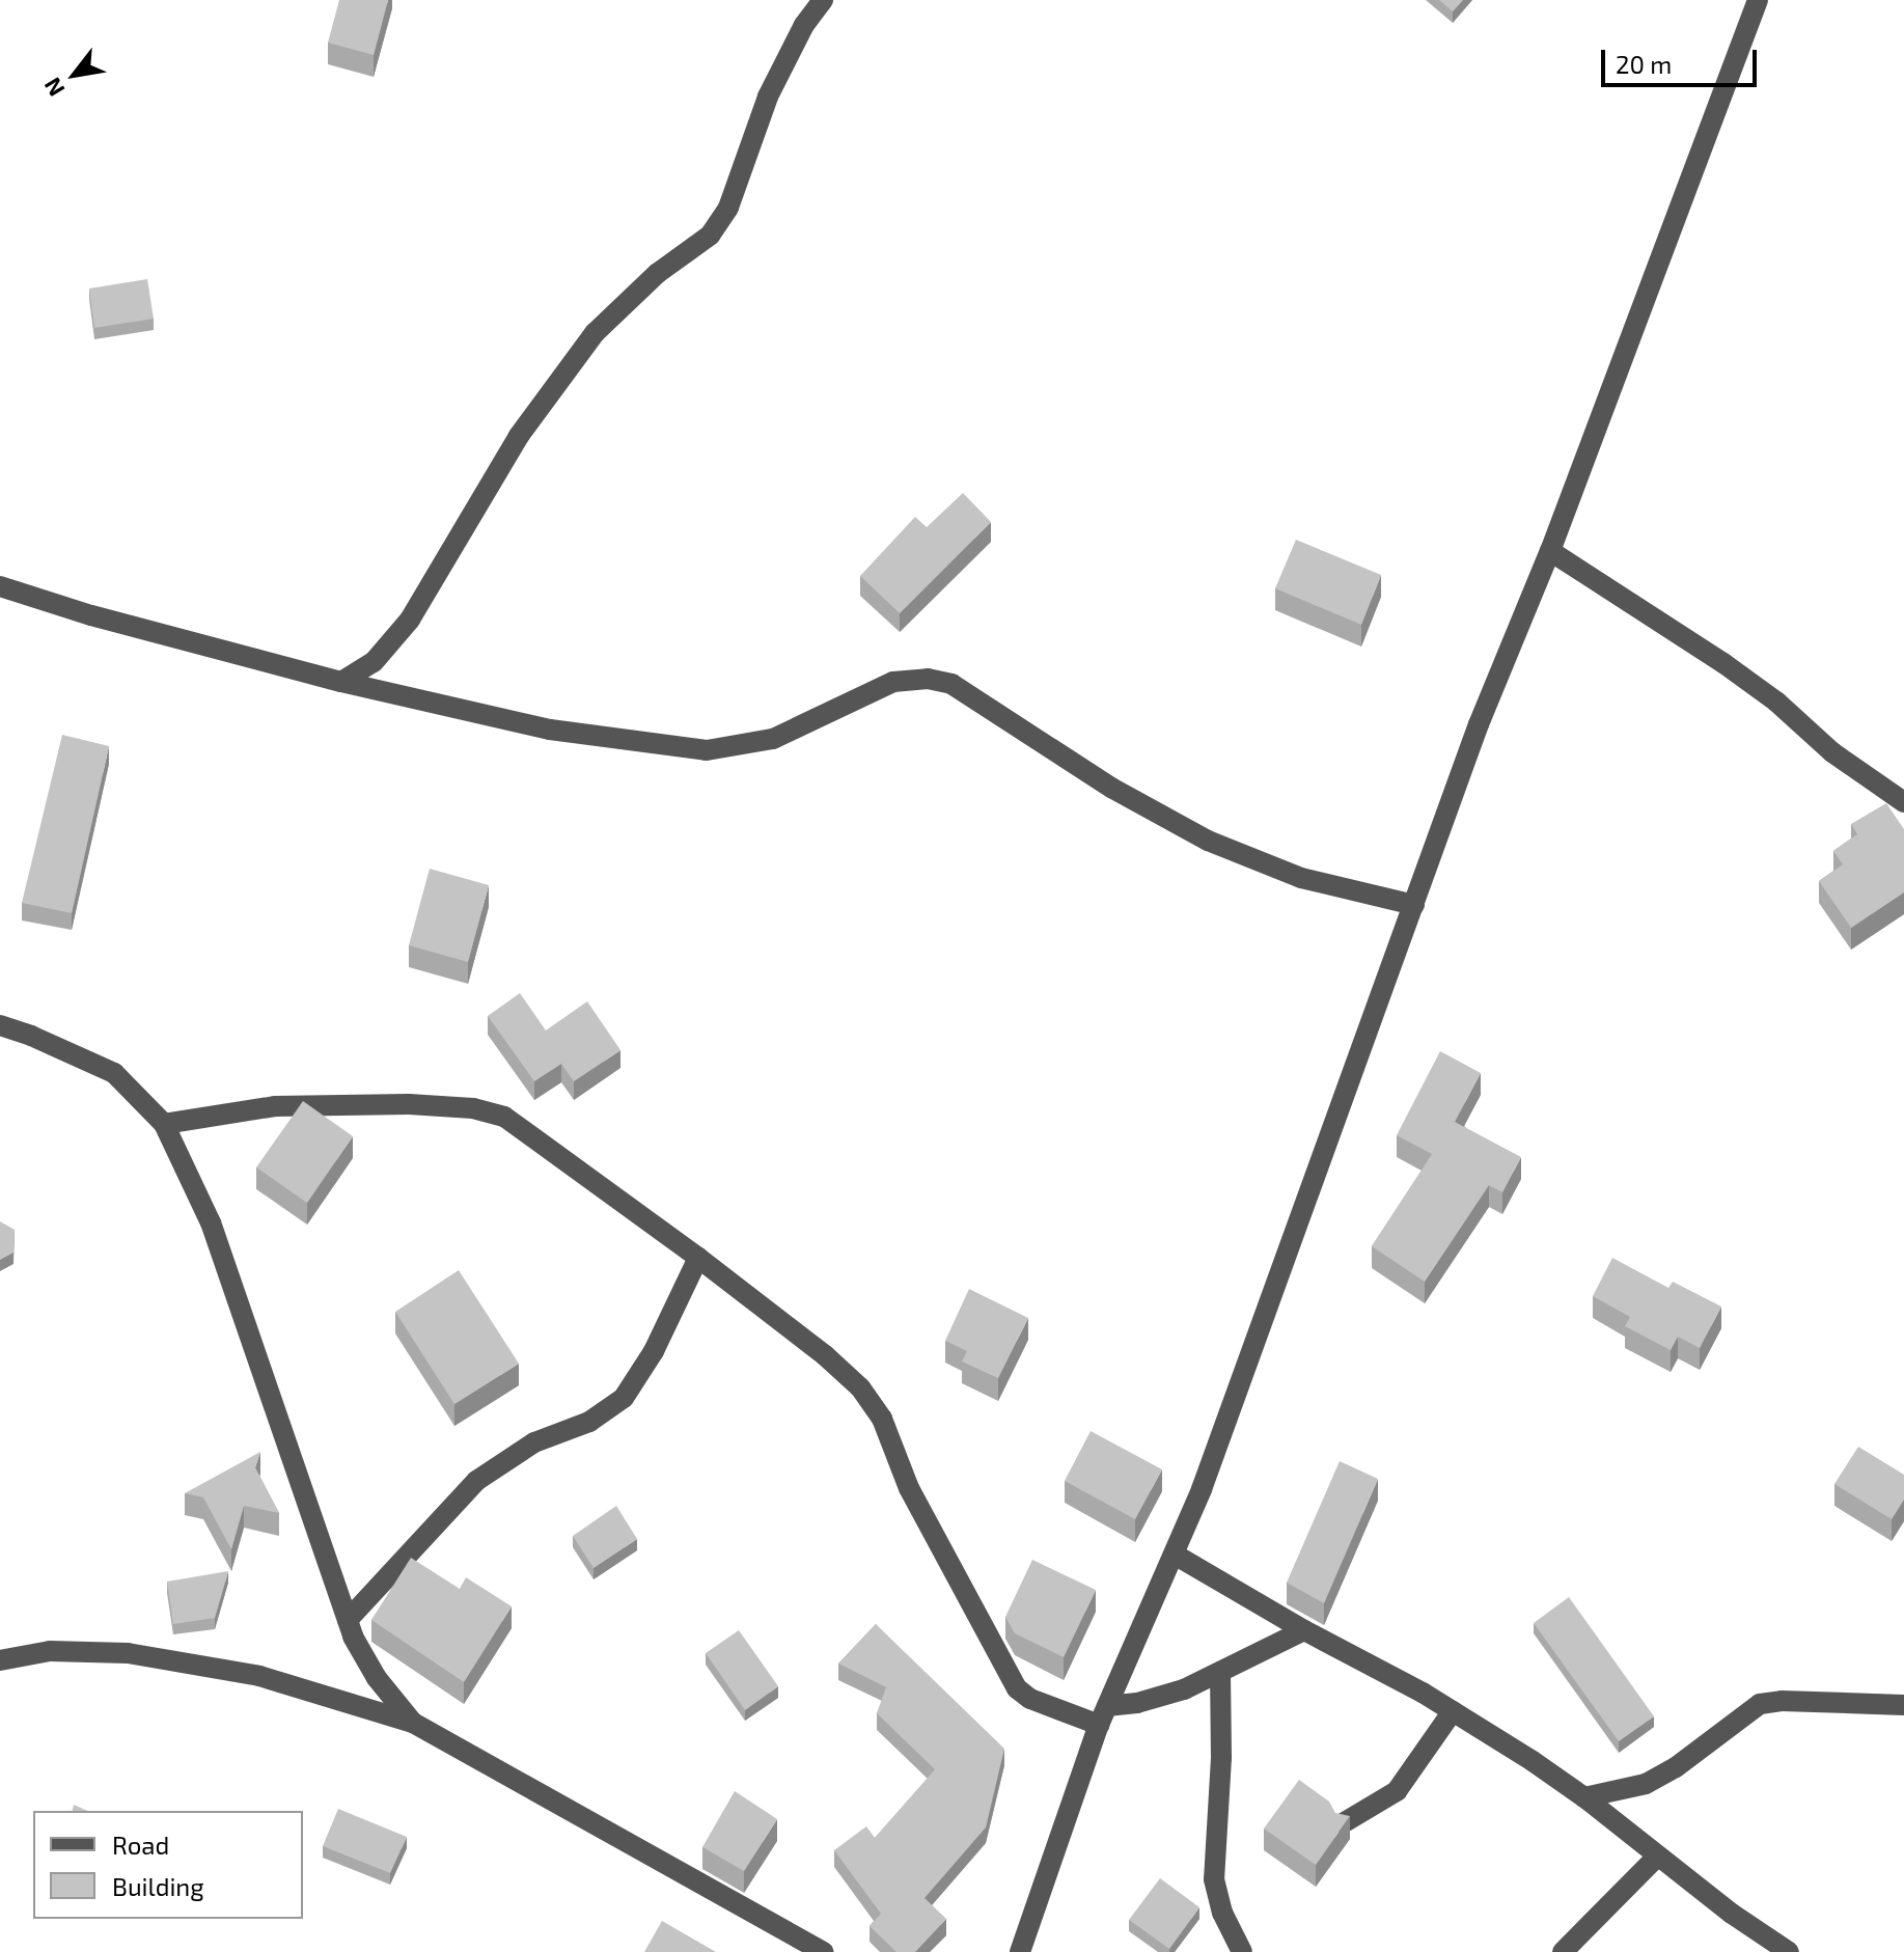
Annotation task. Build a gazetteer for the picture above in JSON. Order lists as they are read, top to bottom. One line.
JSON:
{"legend":["Road","Building"],"scale_bar":"20 m","north":"bottom left"}
